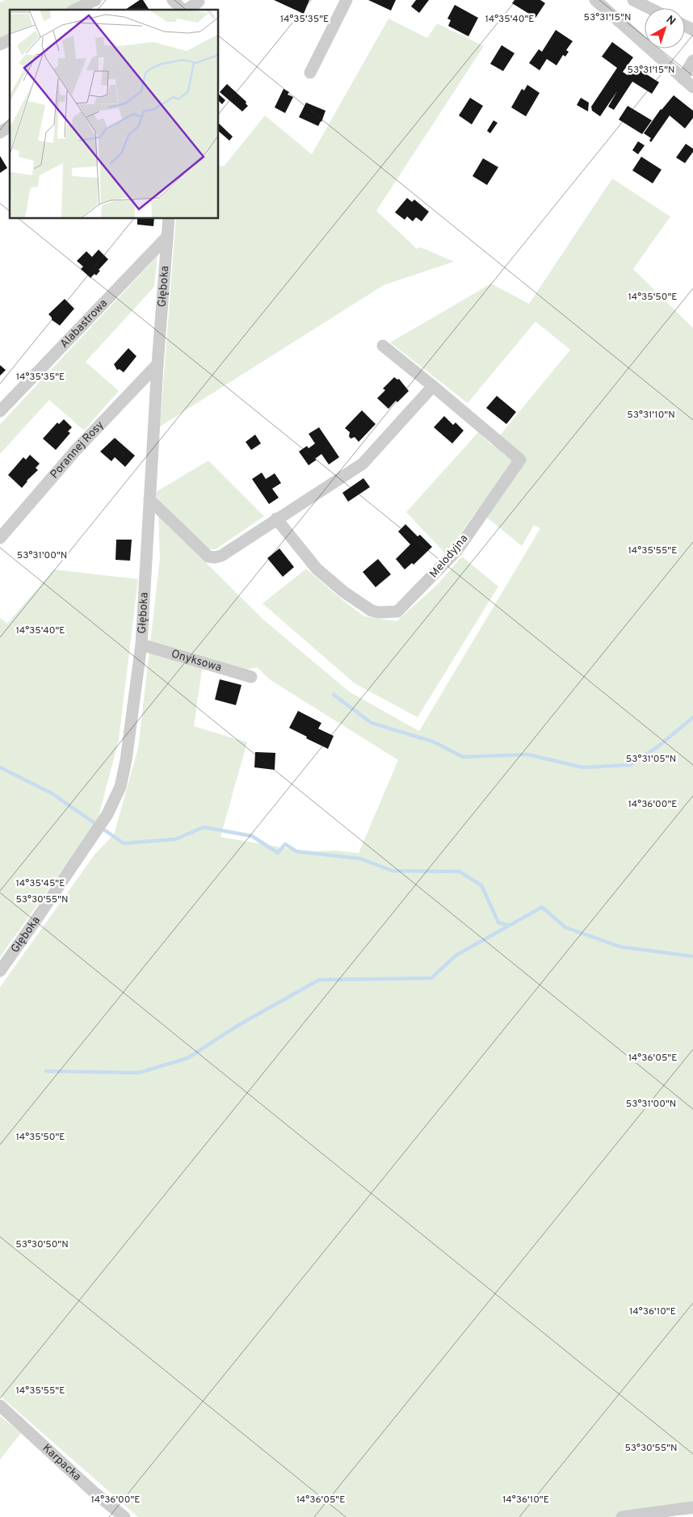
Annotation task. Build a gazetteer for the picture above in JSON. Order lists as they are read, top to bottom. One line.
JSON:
{"streets":{"street":["Głęboka","Alabastrowa","Porannej Rosy","Melodyjna","Onyksowa","Karpacka"]},"crossings":[["Głęboka","Alabastrowa"],["Głęboka","Porannej Rosy"],["Głęboka","Onyksowa"]],"north":"top right","coordinates":["53°31'15\"N","14°35'35\"E","14°35'40\"E","14°35'50\"E","53°31'10\"N","14°35'55\"E","53°31'00\"N","53°31'05\"N","14°36'00\"E","14°35'45\"E","53°30'55\"N","14°36'05\"E","53°30'50\"N","14°36'10\"E"]}
